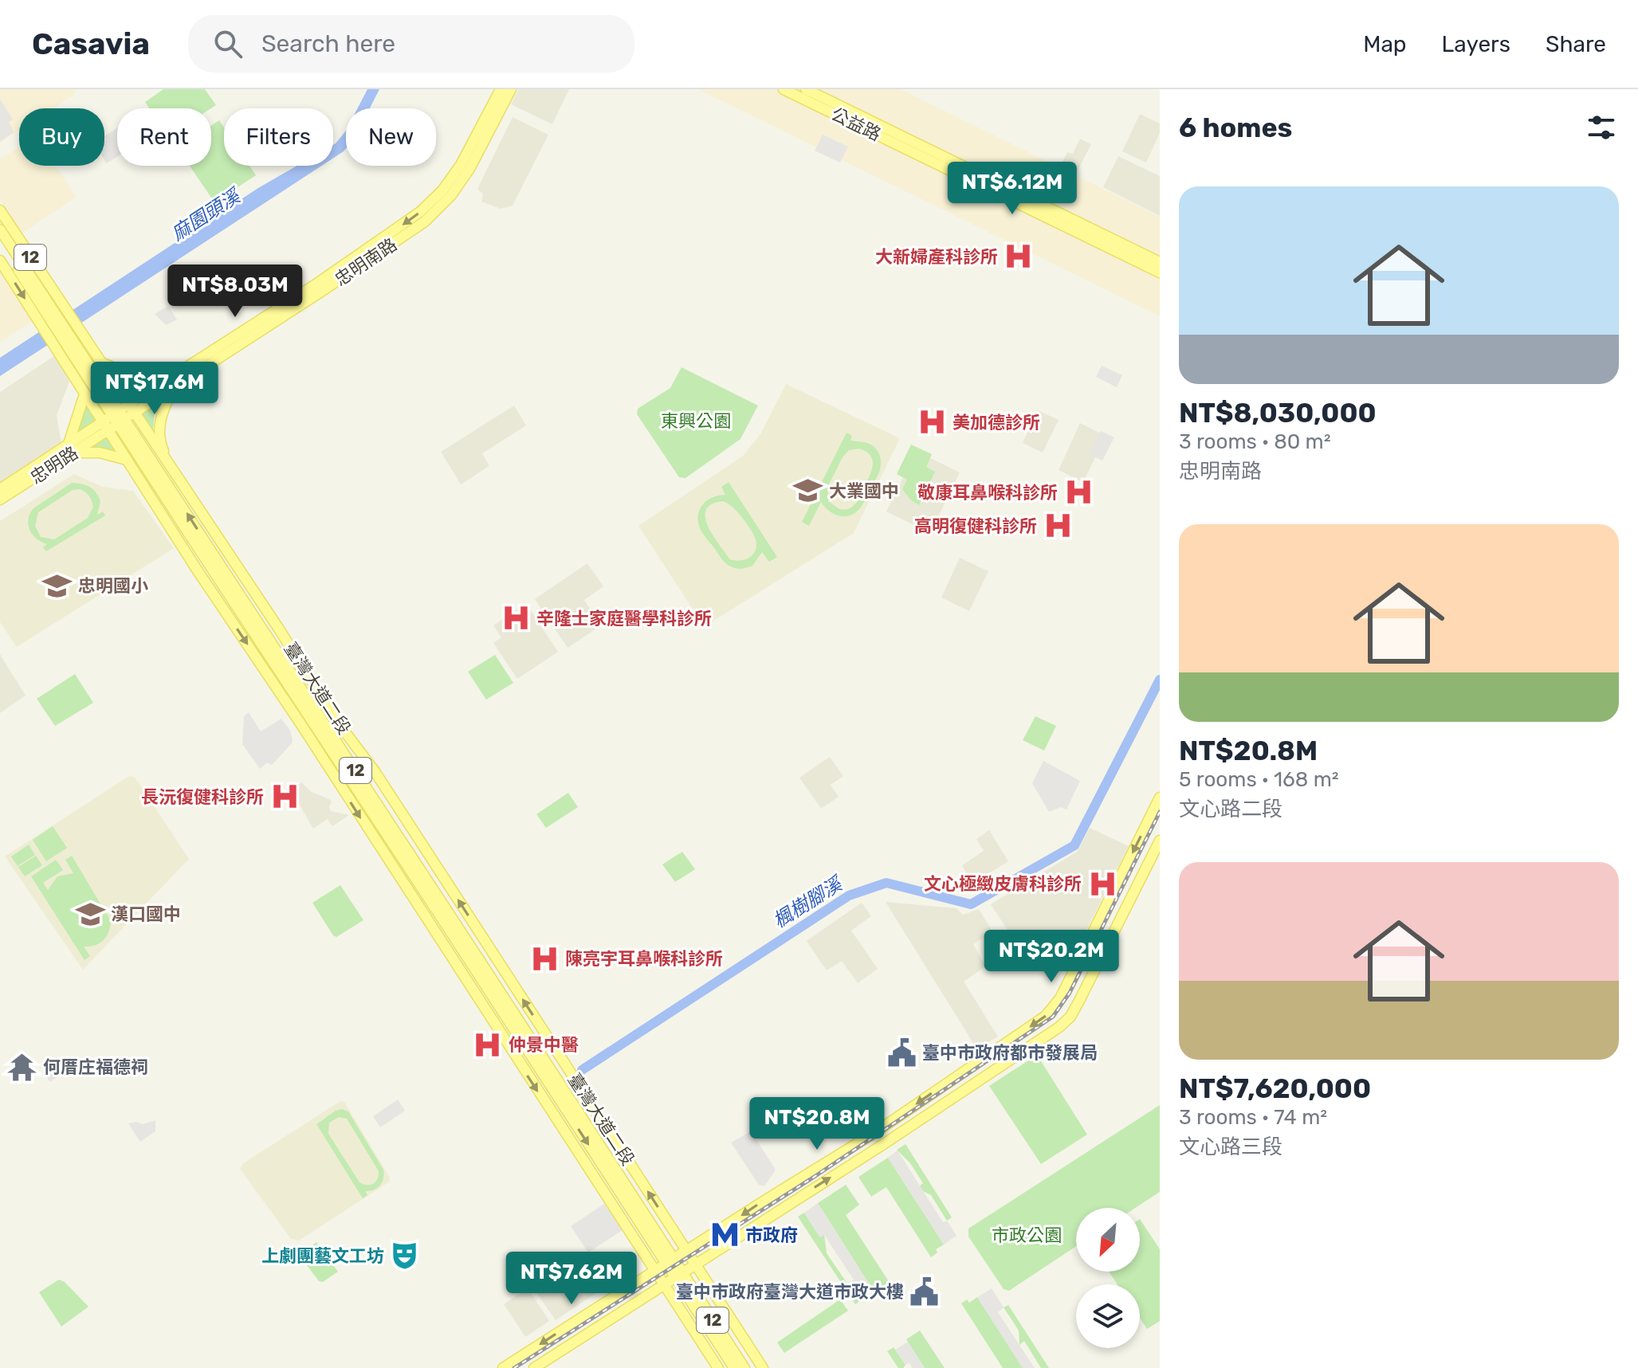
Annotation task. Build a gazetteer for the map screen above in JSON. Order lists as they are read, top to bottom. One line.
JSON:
{"streets":{"main road":["公益路","12","忠明南路","忠明路","臺灣大道二段"]},"crossings":[["12","臺灣大道二段"],["忠明南路","忠明路"],["忠明南路","臺灣大道二段"],["忠明路","臺灣大道二段"]],"water":["麻園頭溪","楓樹腳溪"],"parks":["東興公園","市政公園"],"places":{"hospital":["大新婦產科診所","美加德診所","敬康耳鼻喉科診所","高明復健科診所","辛隆士家庭醫學科診所","長沅復健科診所","文心極緻皮膚科診所","陳亮宇耳鼻喉科診所","仲景中醫"],"school or university":["大業國中","忠明國小","漢口國中"],"public building":["臺中市政府都市發展局","臺中市政府臺灣大道市政大樓"],"temple":["何厝庄福德祠"],"metro station":["市政府"],"theatre":["上劇團藝文工坊"]},"north":"bottom left","page":{"header":"Casavia","search":"Search here","nav":["Map","Layers","Share"],"heading":"6 homes","chip":["Buy","Rent","Filters","New"],"price":["NT$6.12M","NT$8.03M","NT$17.6M","NT$20.2M","NT$20.8M","NT$7.62M"],"list":[{"name":"NT$8,030,000","note":"3 rooms · 80 m² · 忠明南路"},{"name":"NT$20.8M","note":"5 rooms · 168 m² · 文心路二段"},{"name":"NT$7,620,000","note":"3 rooms · 74 m² · 文心路三段"}]}}
